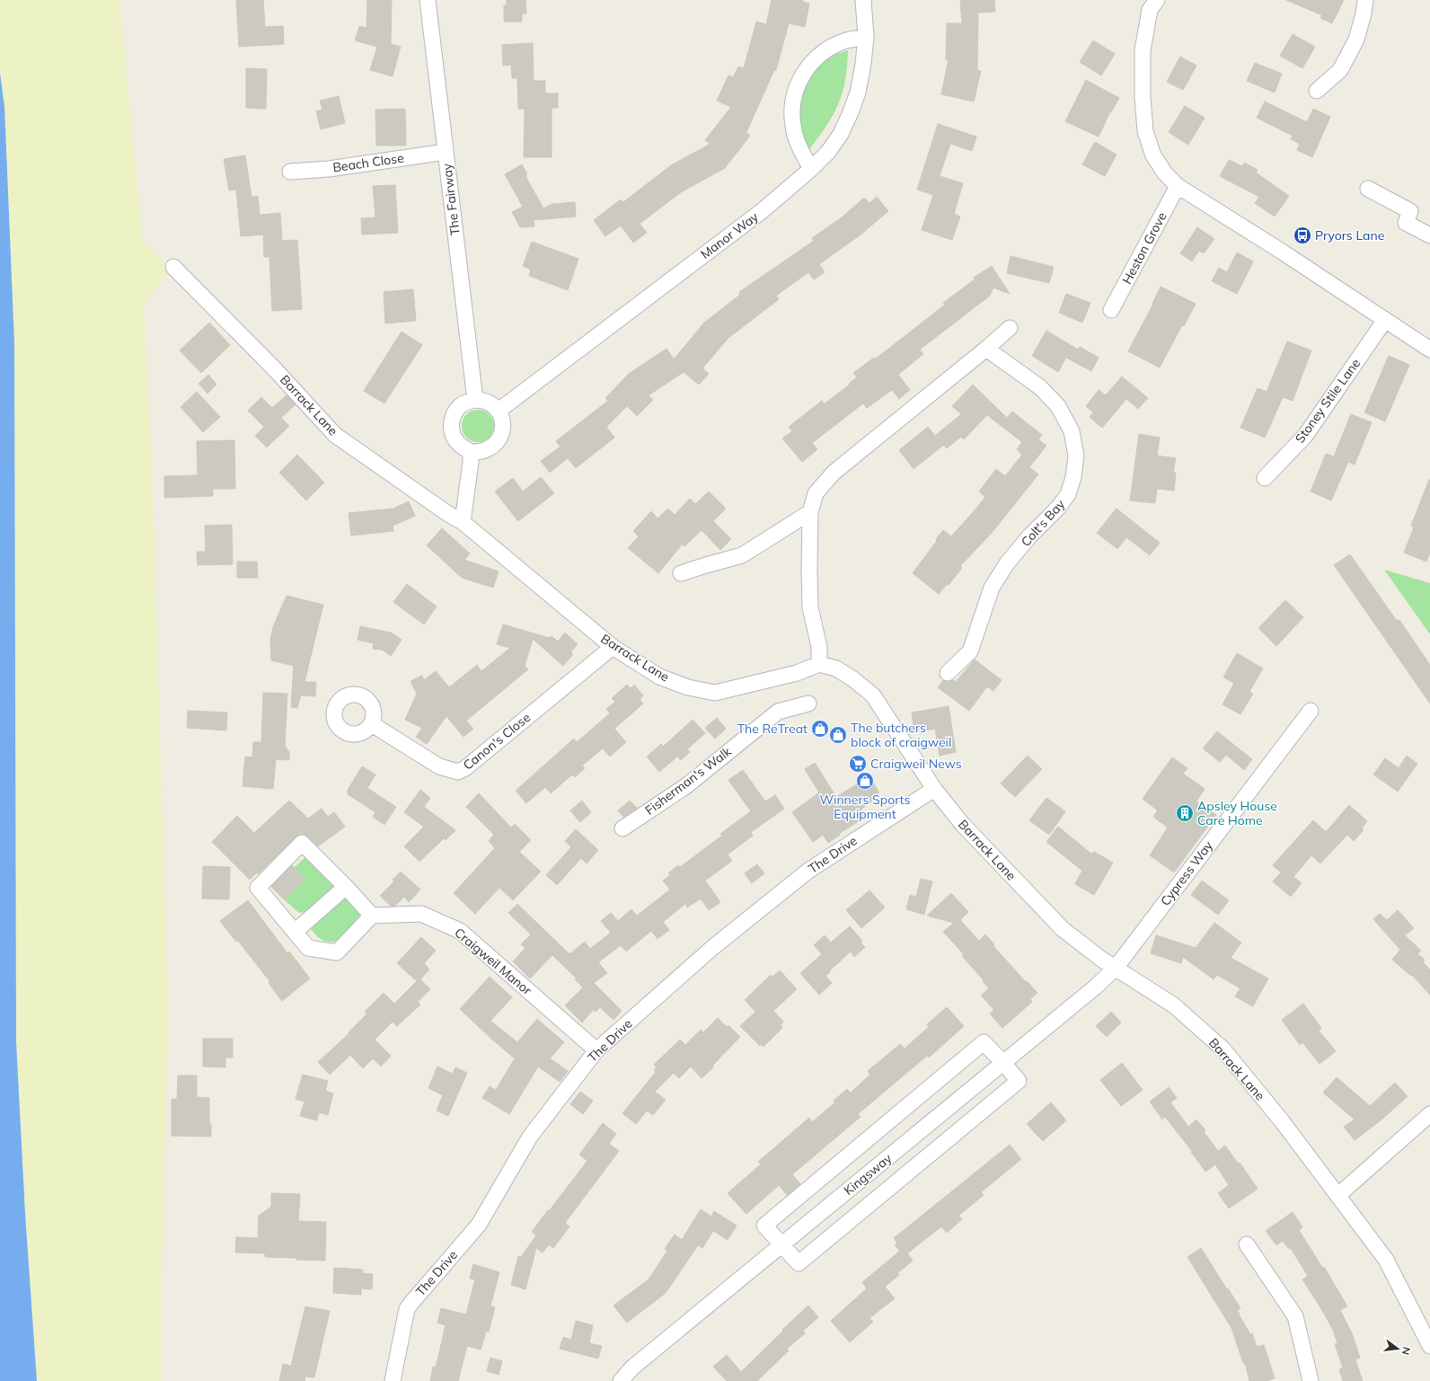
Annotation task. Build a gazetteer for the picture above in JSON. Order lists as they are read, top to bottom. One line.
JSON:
{"streets":{"street":["Beach Close","The Fairway","Manor Way","Heston Grove","Stoney Stile Lane","Barrack Lane","Colt's Bay","Canon's Close","Fisherman's Walk","The Drive","Cypress Way","Craigweil Manor","Kingsway"]},"crossings":[["Beach Close","The Fairway"],["The Fairway","Manor Way"],["Barrack Lane","Canon's Close"],["Barrack Lane","The Drive"],["Barrack Lane","Cypress Way"],["Barrack Lane","Kingsway"],["The Drive","Craigweil Manor"],["Cypress Way","Kingsway"]],"places":{"bus stop":["Pryors Lane"],"shop":["The ReTreat","The butchers block of craigweil","Winners Sports Equipment"],"supermarket":["Craigweil News"],"building":["Apsley House Care Home"]},"north":"right"}
